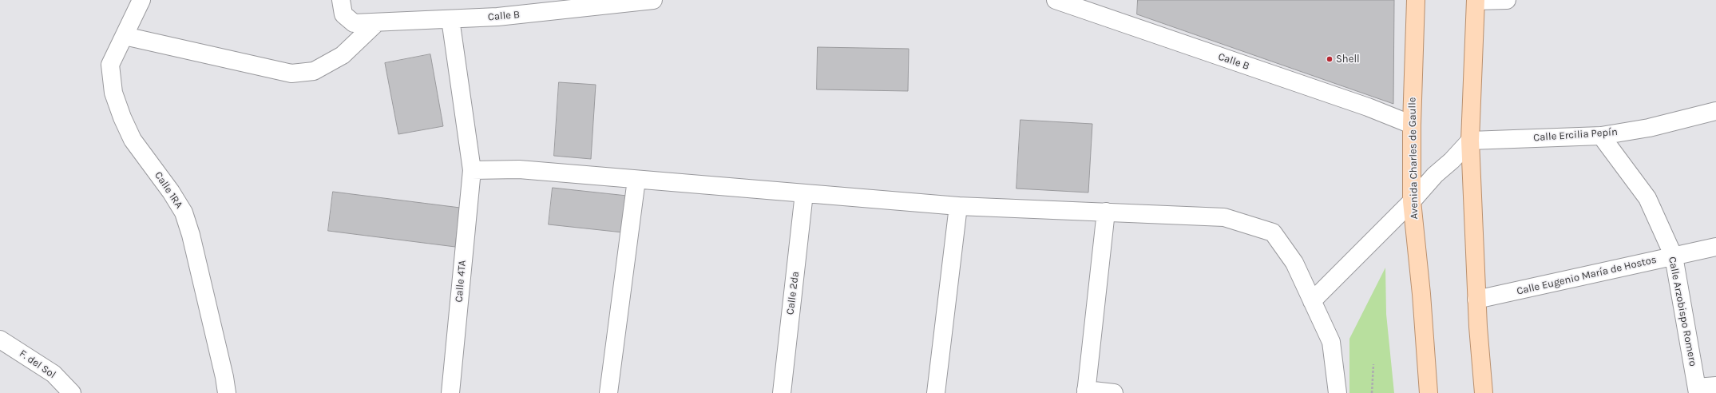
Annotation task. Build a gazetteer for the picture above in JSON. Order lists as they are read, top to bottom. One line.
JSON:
{"streets":{"main road":["Avenida Charles de Gaulle"],"street":["Calle B","Calle Ercilia Pepín","Calle 1RA","Calle Eugenio María de Hostos","Calle 4TA","Calle 2da","Calle Arzobispo Romero","F. del Sol"]},"crossings":[["Calle B","Avenida Charles de Gaulle"],["Calle B","Calle 4TA"],["Calle Ercilia Pepín","Calle Arzobispo Romero"],["Calle Eugenio María de Hostos","Calle Arzobispo Romero"]],"places":["Shell"]}
